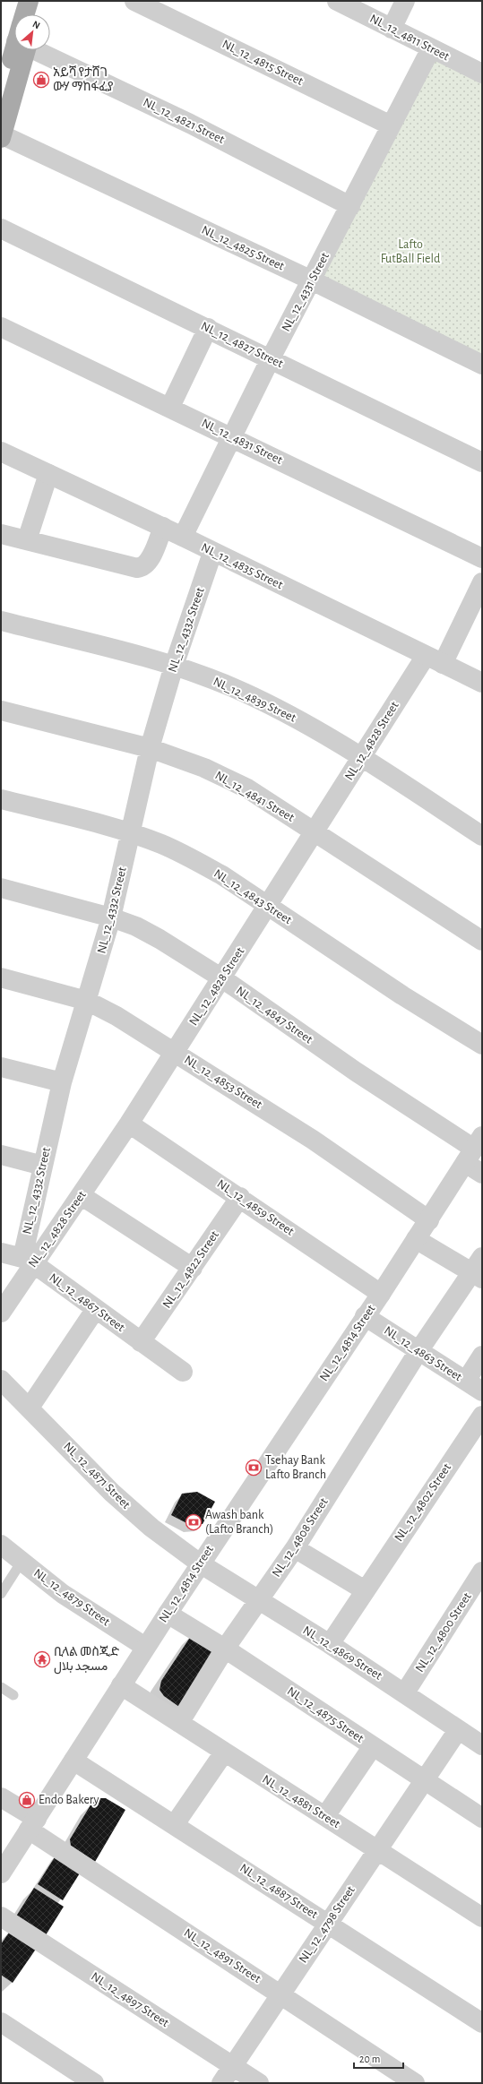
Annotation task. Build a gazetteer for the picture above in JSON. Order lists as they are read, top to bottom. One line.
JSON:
{"streets":{"street":["NL_12_4811 Street","NL_12_4815 Street","NL_12_4821 Street","NL_12_4825 Street","NL_12_4331 Street","NL_12_4827 Street","NL_12_4831 Street","NL_12_4835 Street","NL_12_4332 Street","NL_12_4839 Street","NL_12_4828 Street","NL_12_4841 Street","NL_12_4843 Street","NL_12_4847 Street","NL_12_4853 Street","NL_12_4859 Street","NL_12_4822 Street","NL_12_4867 Street","NL_12_4814 Street","NL_12_4863 Street","NL_12_4871 Street","NL_12_4802 Street","NL_12_4808 Street","NL_12_4879 Street","NL_12_4800 Street","NL_12_4869 Street","NL_12_4875 Street","NL_12_4881 Street","NL_12_4887 Street","NL_12_4798 Street","NL_12_4891 Street","NL_12_4897 Street"]},"crossings":[["NL_12_4811 Street","NL_12_4331 Street"],["NL_12_4815 Street","NL_12_4331 Street"],["NL_12_4821 Street","NL_12_4331 Street"],["NL_12_4825 Street","NL_12_4331 Street"],["NL_12_4331 Street","NL_12_4827 Street"],["NL_12_4331 Street","NL_12_4831 Street"],["NL_12_4331 Street","NL_12_4835 Street"],["NL_12_4835 Street","NL_12_4332 Street"],["NL_12_4835 Street","NL_12_4828 Street"],["NL_12_4332 Street","NL_12_4839 Street"],["NL_12_4332 Street","NL_12_4828 Street"],["NL_12_4332 Street","NL_12_4841 Street"],["NL_12_4332 Street","NL_12_4843 Street"],["NL_12_4332 Street","NL_12_4847 Street"],["NL_12_4332 Street","NL_12_4853 Street"],["NL_12_4332 Street","NL_12_4867 Street"],["NL_12_4839 Street","NL_12_4828 Street"],["NL_12_4828 Street","NL_12_4841 Street"],["NL_12_4828 Street","NL_12_4843 Street"],["NL_12_4828 Street","NL_12_4847 Street"],["NL_12_4828 Street","NL_12_4853 Street"],["NL_12_4828 Street","NL_12_4859 Street"],["NL_12_4828 Street","NL_12_4867 Street"],["NL_12_4847 Street","NL_12_4814 Street"],["NL_12_4853 Street","NL_12_4814 Street"],["NL_12_4859 Street","NL_12_4822 Street"],["NL_12_4859 Street","NL_12_4814 Street"],["NL_12_4822 Street","NL_12_4867 Street"],["NL_12_4814 Street","NL_12_4863 Street"],["NL_12_4814 Street","NL_12_4871 Street"],["NL_12_4814 Street","NL_12_4879 Street"],["NL_12_4814 Street","NL_12_4869 Street"],["NL_12_4814 Street","NL_12_4875 Street"],["NL_12_4814 Street","NL_12_4881 Street"],["NL_12_4814 Street","NL_12_4887 Street"],["NL_12_4814 Street","NL_12_4891 Street"],["NL_12_4863 Street","NL_12_4808 Street"],["NL_12_4871 Street","NL_12_4869 Street"],["NL_12_4802 Street","NL_12_4869 Street"],["NL_12_4808 Street","NL_12_4869 Street"],["NL_12_4808 Street","NL_12_4875 Street"],["NL_12_4808 Street","NL_12_4881 Street"],["NL_12_4800 Street","NL_12_4869 Street"],["NL_12_4869 Street","NL_12_4798 Street"],["NL_12_4875 Street","NL_12_4798 Street"],["NL_12_4881 Street","NL_12_4798 Street"],["NL_12_4887 Street","NL_12_4798 Street"],["NL_12_4798 Street","NL_12_4891 Street"],["NL_12_4798 Street","NL_12_4897 Street"]],"parks":["Lafto FutBall Field"],"places":{"shop":["አይሻ የታሸገ ውሃ ማከፋፈያ","Endo Bakery"],"bank":["Tsehay Bank Lafto Branch","Awash bank (Lafto Branch)"],"temple":["ቢላል መስጂድ مسجد بلال"]},"scale_bar":"20 m","north":"top right"}
